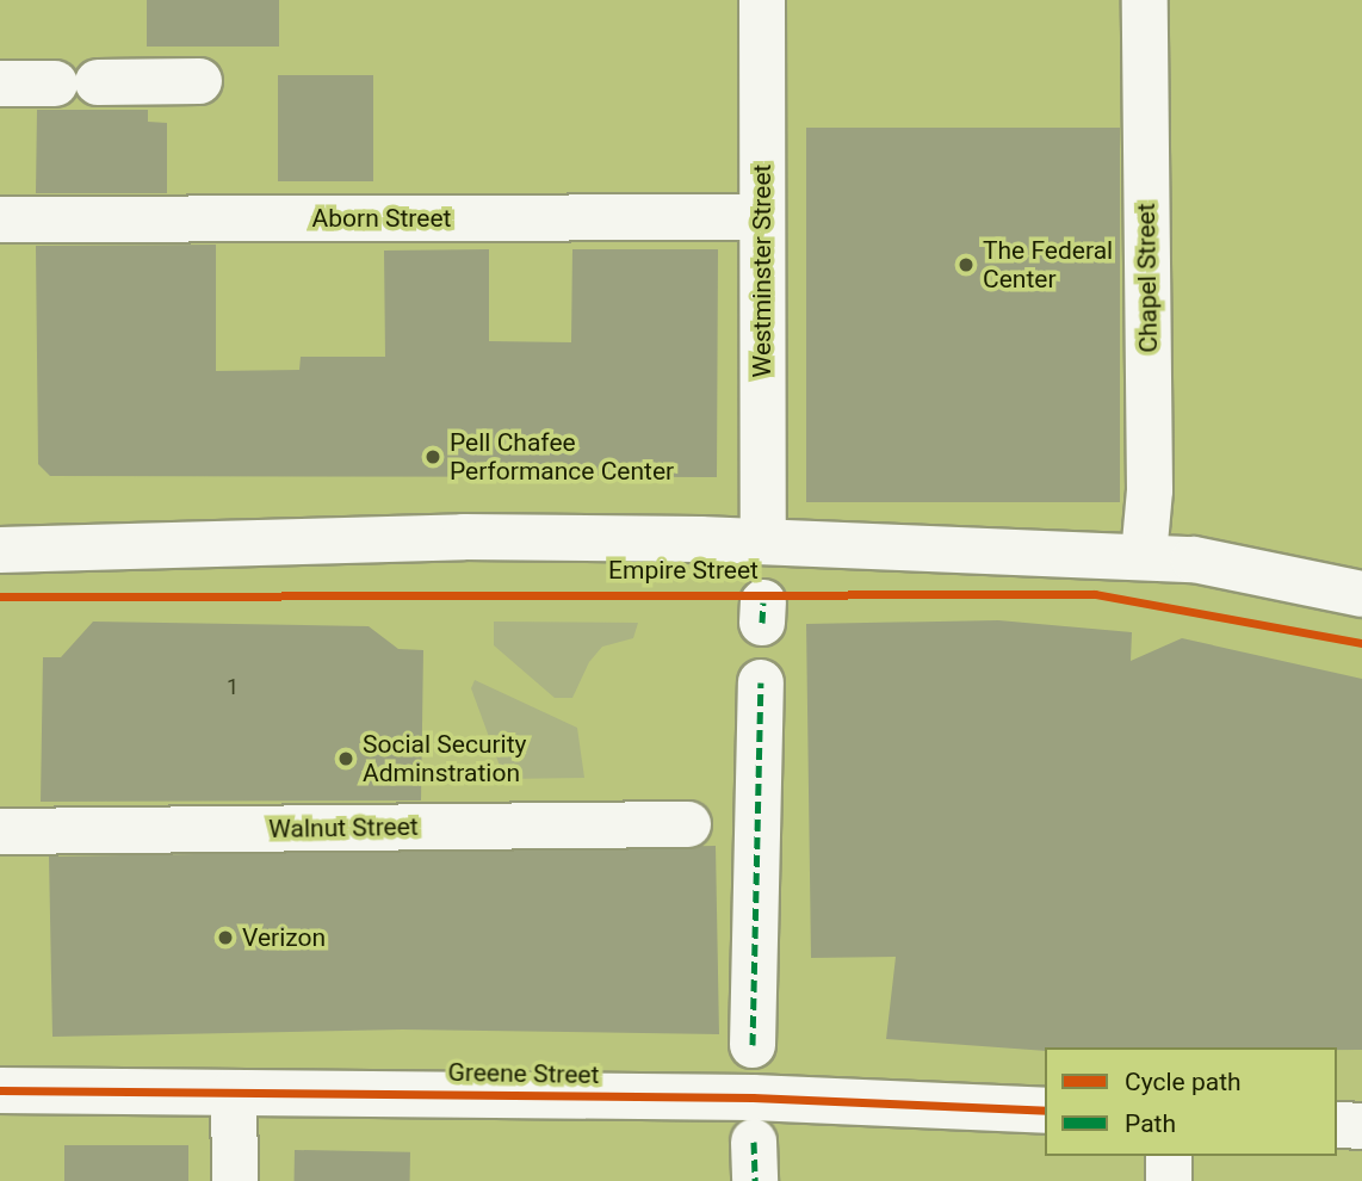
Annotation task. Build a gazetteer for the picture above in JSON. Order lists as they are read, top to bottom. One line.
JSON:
{"streets":{"street":["Aborn Street","Westminster Street","Chapel Street","Empire Street","Walnut Street","Greene Street"]},"crossings":[["Aborn Street","Westminster Street"],["Westminster Street","Empire Street"],["Chapel Street","Empire Street"]],"places":["The Federal Center","Pell Chafee Performance Center","Social Security Adminstration","Verizon"],"house_numbers":["1"],"legend":["Cycle path","Path"]}
